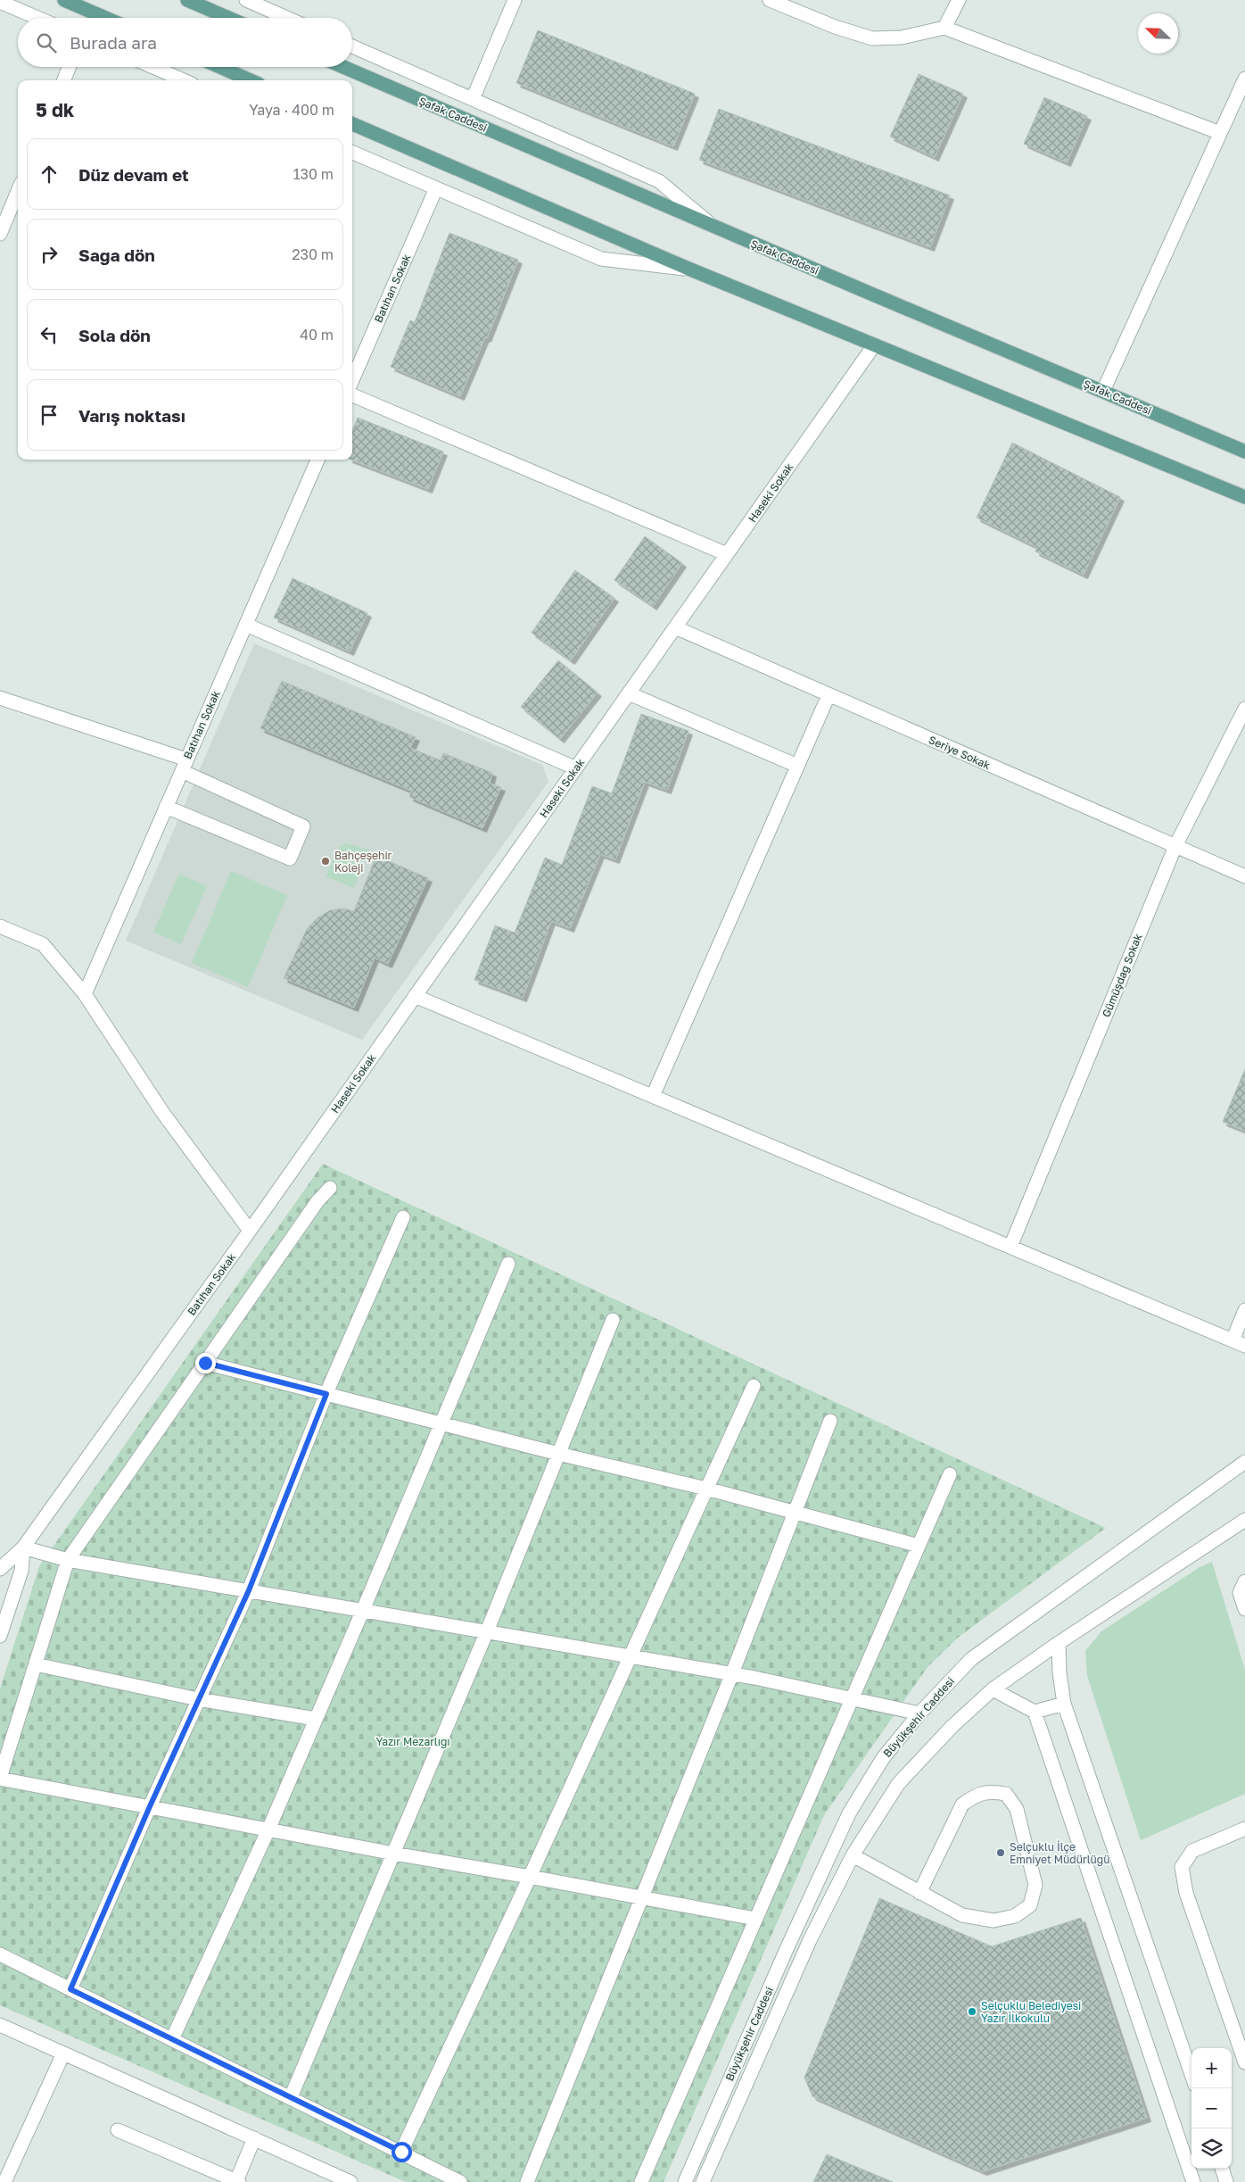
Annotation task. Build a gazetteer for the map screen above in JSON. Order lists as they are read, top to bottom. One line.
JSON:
{"streets":{"main road":["Şafak Caddesi"],"street":["Batıhan Sokak","Haseki Sokak","Seriye Sokak","Gümüşdağ Sokak","Büyükşehir Caddesi"]},"crossings":[["Batıhan Sokak","Haseki Sokak"],["Haseki Sokak","Seriye Sokak"],["Seriye Sokak","Gümüşdağ Sokak"]],"parks":["Yazır Mezarlığı"],"places":["Bahçeşehir Koleji","Selçuklu İlçe Emniyet Müdürlüğü","Selçuklu Belediyesi Yazır İlkokulu"],"north":"top left","page":{"search":"Burada ara","heading":["5 dk","Yaya · 400 m"],"list":[["Düz devam et","130 m"],["Sağa dön","230 m"],["Sola dön","40 m"],"Varış noktası"],"map_buttons":["+","−"]}}
